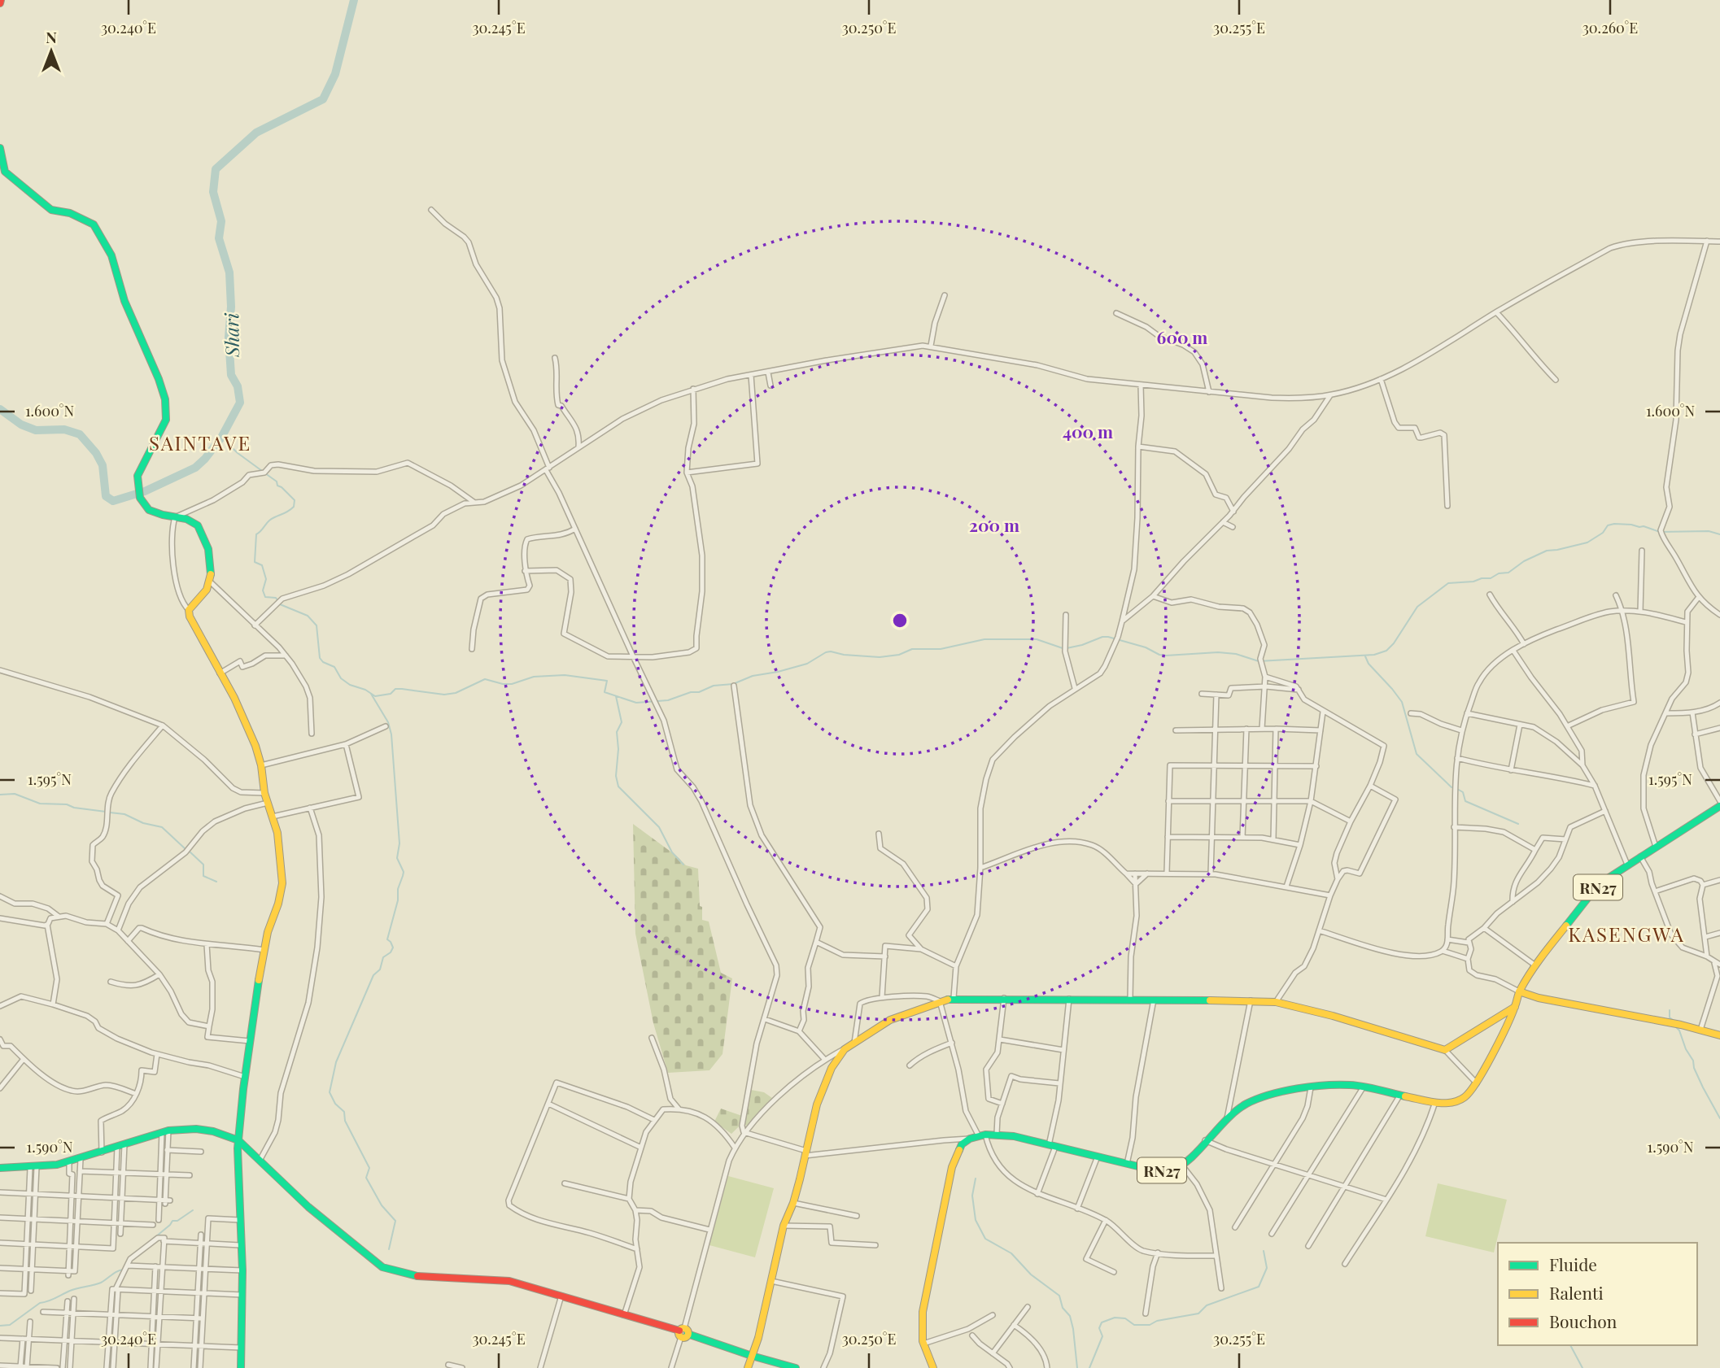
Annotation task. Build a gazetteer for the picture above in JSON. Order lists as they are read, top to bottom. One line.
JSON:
{"streets":{"street":["RN27"]},"districts":["SAINTAVE","KASENGWA"],"water":["Shari"],"legend":["Fluide","Ralenti","Bouchon"],"north":"top","coordinates":["30.240°E","30.245°E","30.250°E","30.255°E","30.260°E","1.600°N","1.595°N","1.590°N"],"rings":["600 m","400 m","200 m"]}
